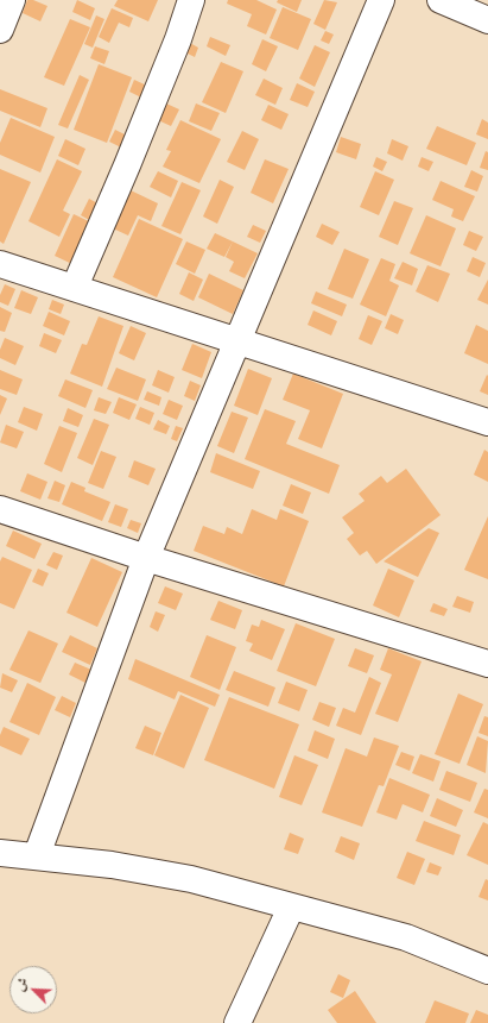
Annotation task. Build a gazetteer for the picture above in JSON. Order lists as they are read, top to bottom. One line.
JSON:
{"north":"top left"}
